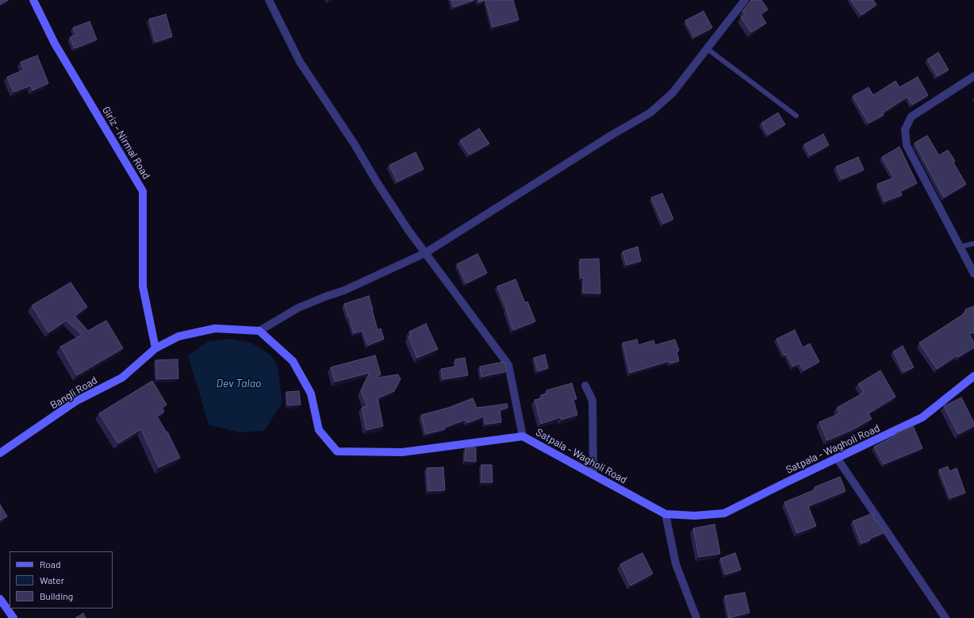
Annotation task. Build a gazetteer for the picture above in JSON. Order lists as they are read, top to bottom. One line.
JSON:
{"streets":{"main road":["Giriz - Nirmal Road","Bangli Road","Satpala - Wagholi Road"]},"crossings":[["Giriz - Nirmal Road","Bangli Road"]],"water":["Dev Talao"],"legend":["Road","Water","Building"]}
